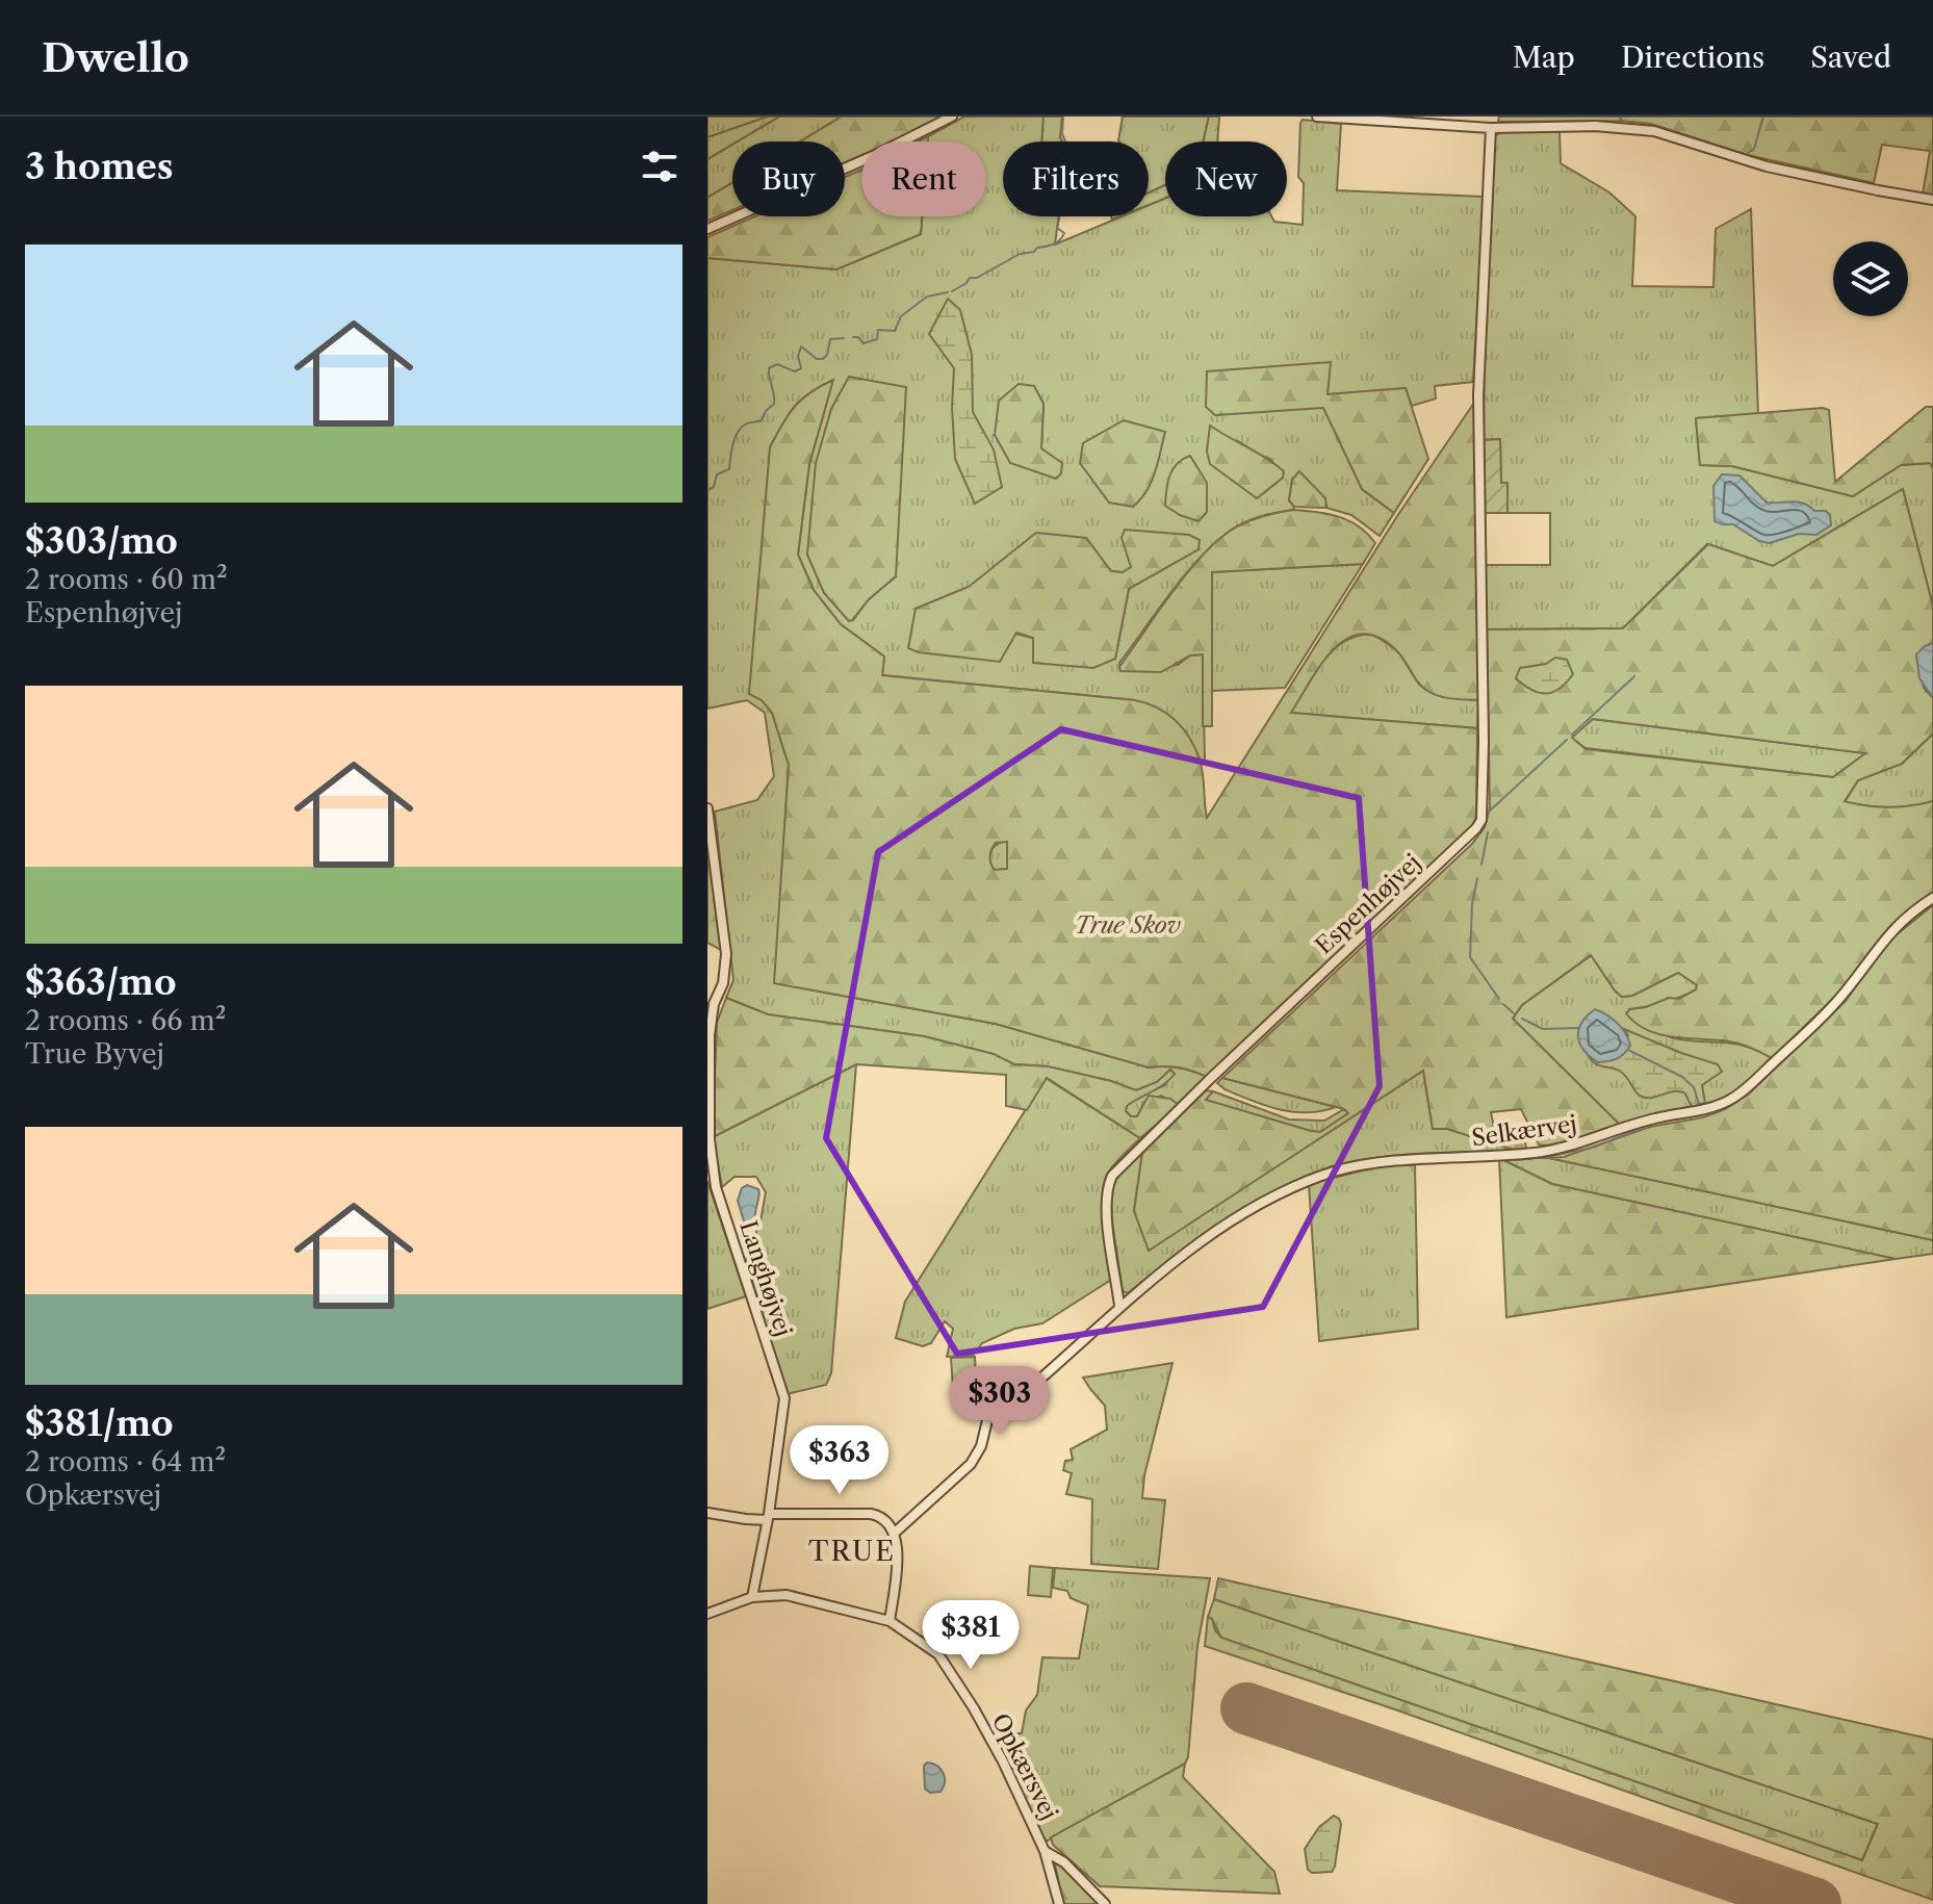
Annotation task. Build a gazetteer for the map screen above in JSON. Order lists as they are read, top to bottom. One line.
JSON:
{"streets":{"street":["Espenhøjvej","Selkærvej","Langhøjvej","Opkærsvej"]},"crossings":[["Espenhøjvej","Selkærvej"]],"districts":["TRUE"],"parks":["True Skov"],"page":{"header":"Dwello","nav":["Map","Directions","Saved"],"heading":"3 homes","chip":["Buy","Rent","Filters","New"],"list":[{"name":"$303/mo","note":"2 rooms · 60 m² · Espenhøjvej"},{"name":"$363/mo","note":"2 rooms · 66 m² · True Byvej"},{"name":"$381/mo","note":"2 rooms · 64 m² · Opkærsvej"}],"price":["$303","$363","$381"]}}
